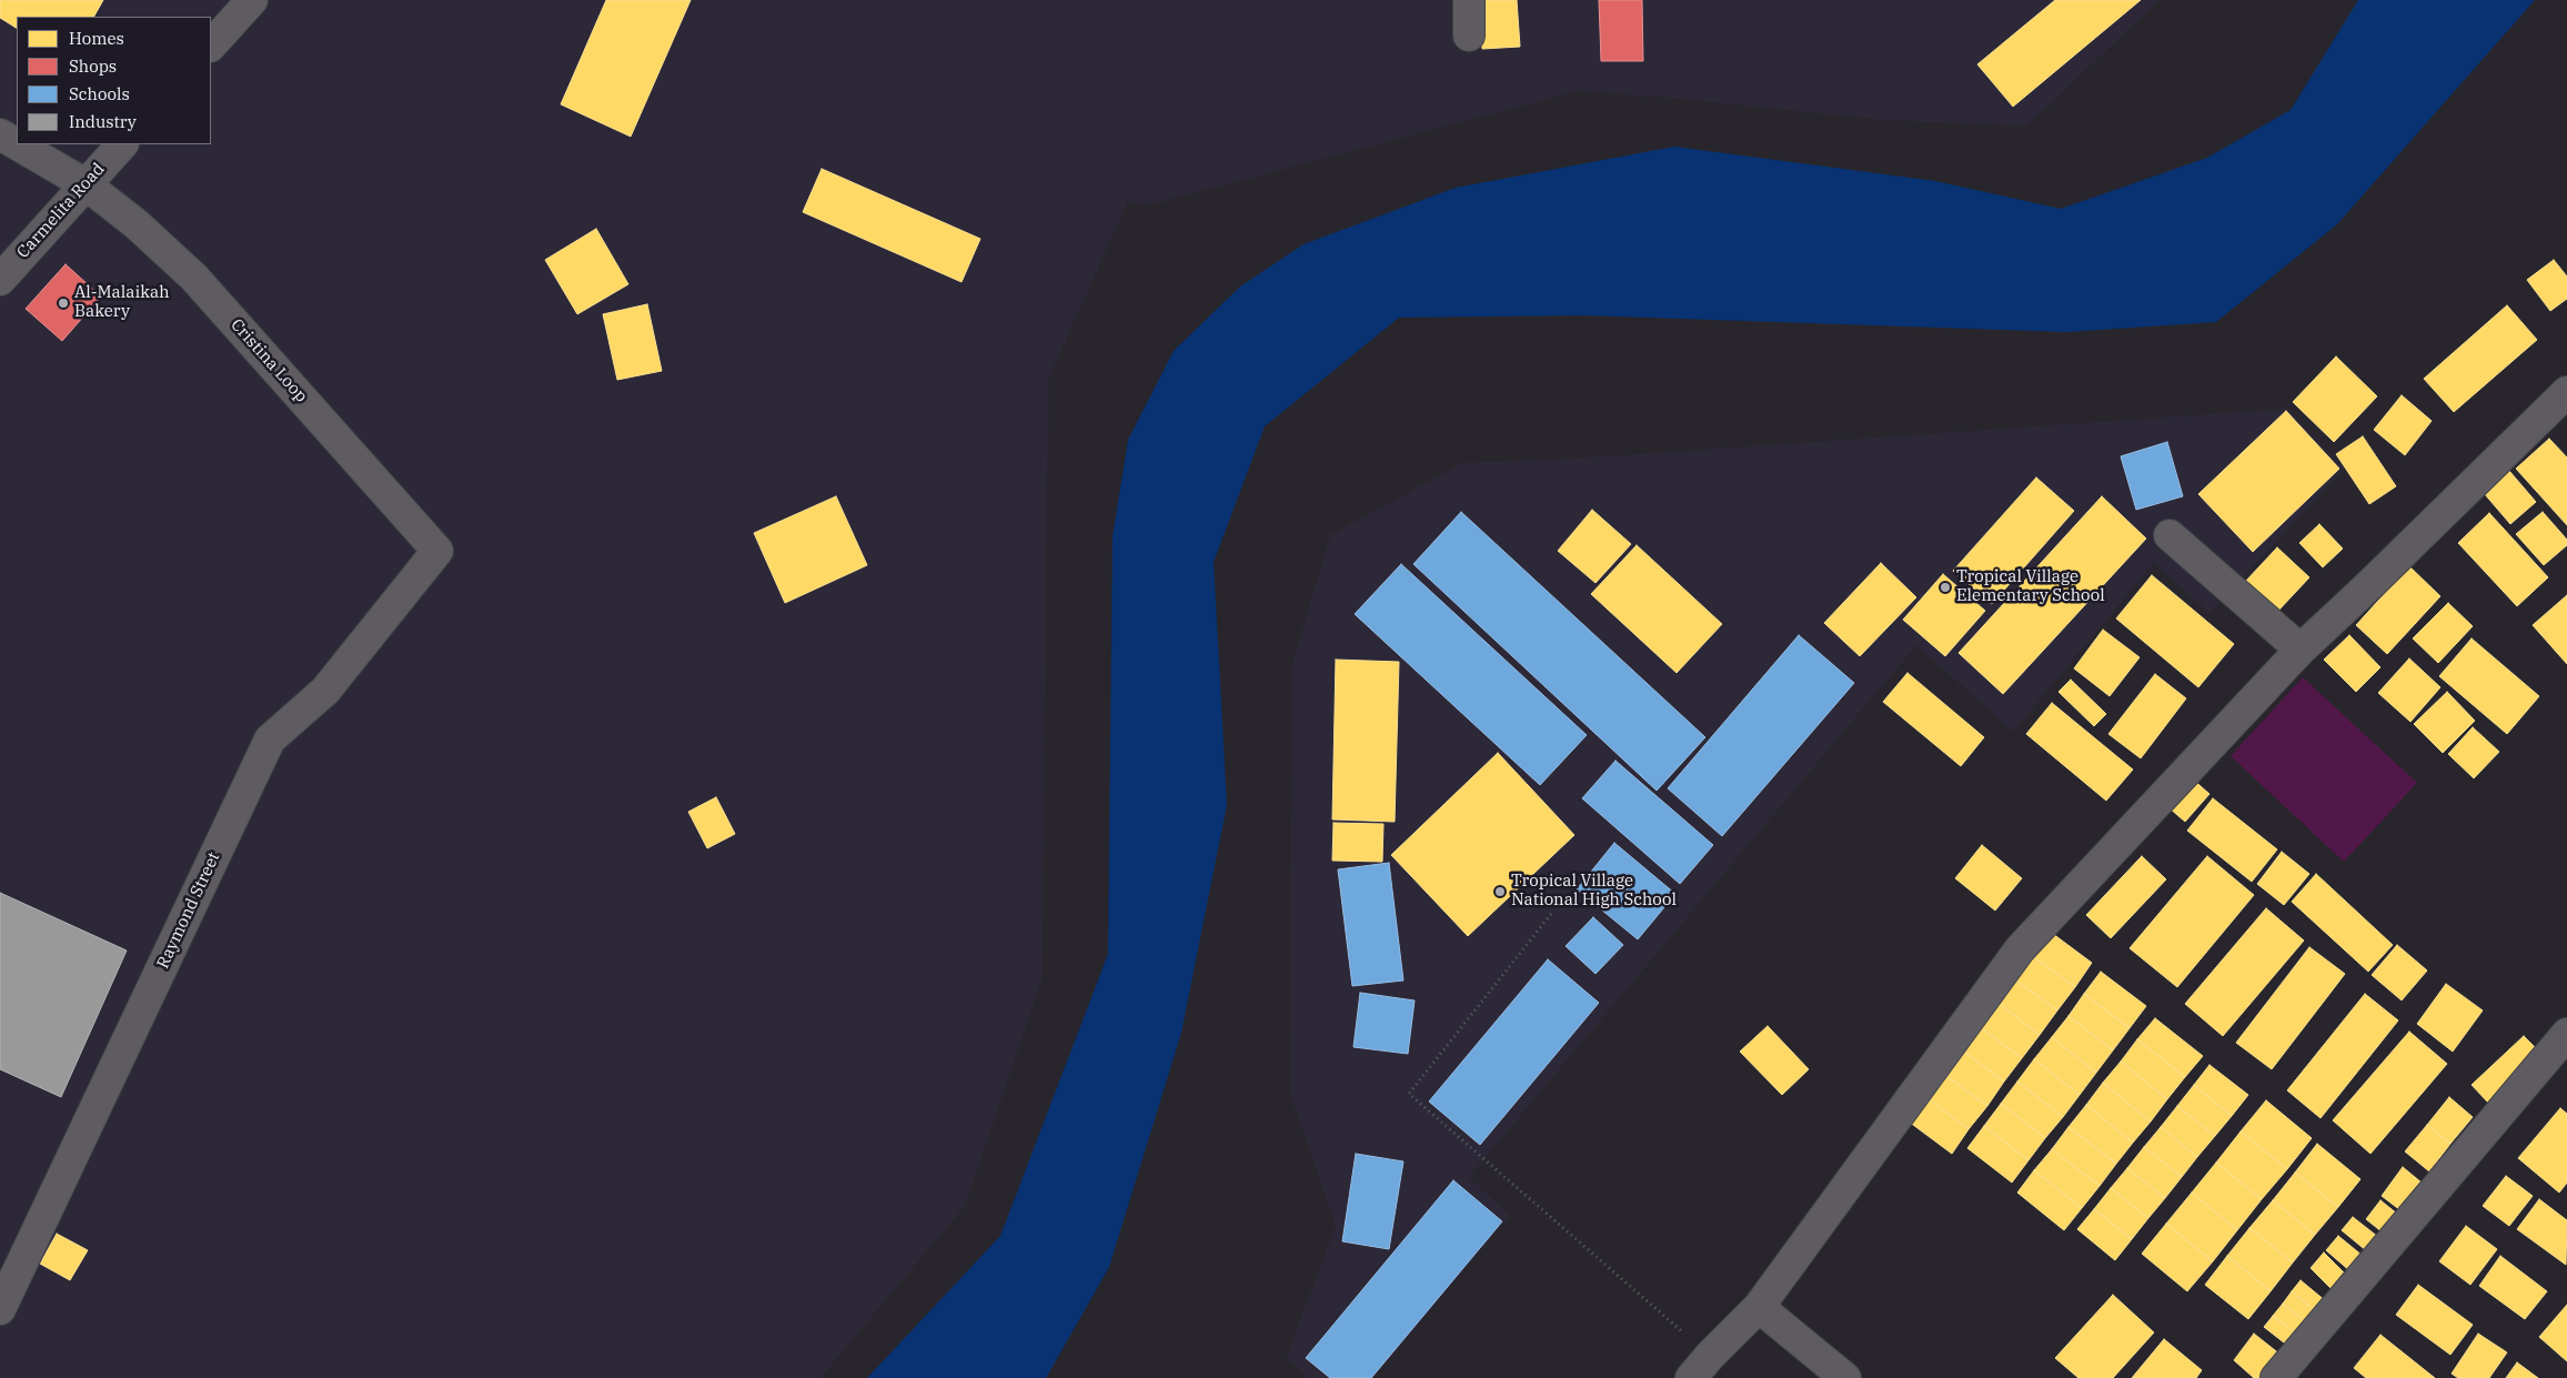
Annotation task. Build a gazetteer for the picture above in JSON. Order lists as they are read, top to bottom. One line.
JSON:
{"streets":{"street":["Carmelita Road","Cristina Loop","Raymond Street"]},"crossings":[["Carmelita Road","Cristina Loop"],["Cristina Loop","Raymond Street"]],"places":["Al-Malaikah Bakery","Tropical Village Elementary School","Tropical Village National High School"],"legend":["Homes","Shops","Schools","Industry"]}
